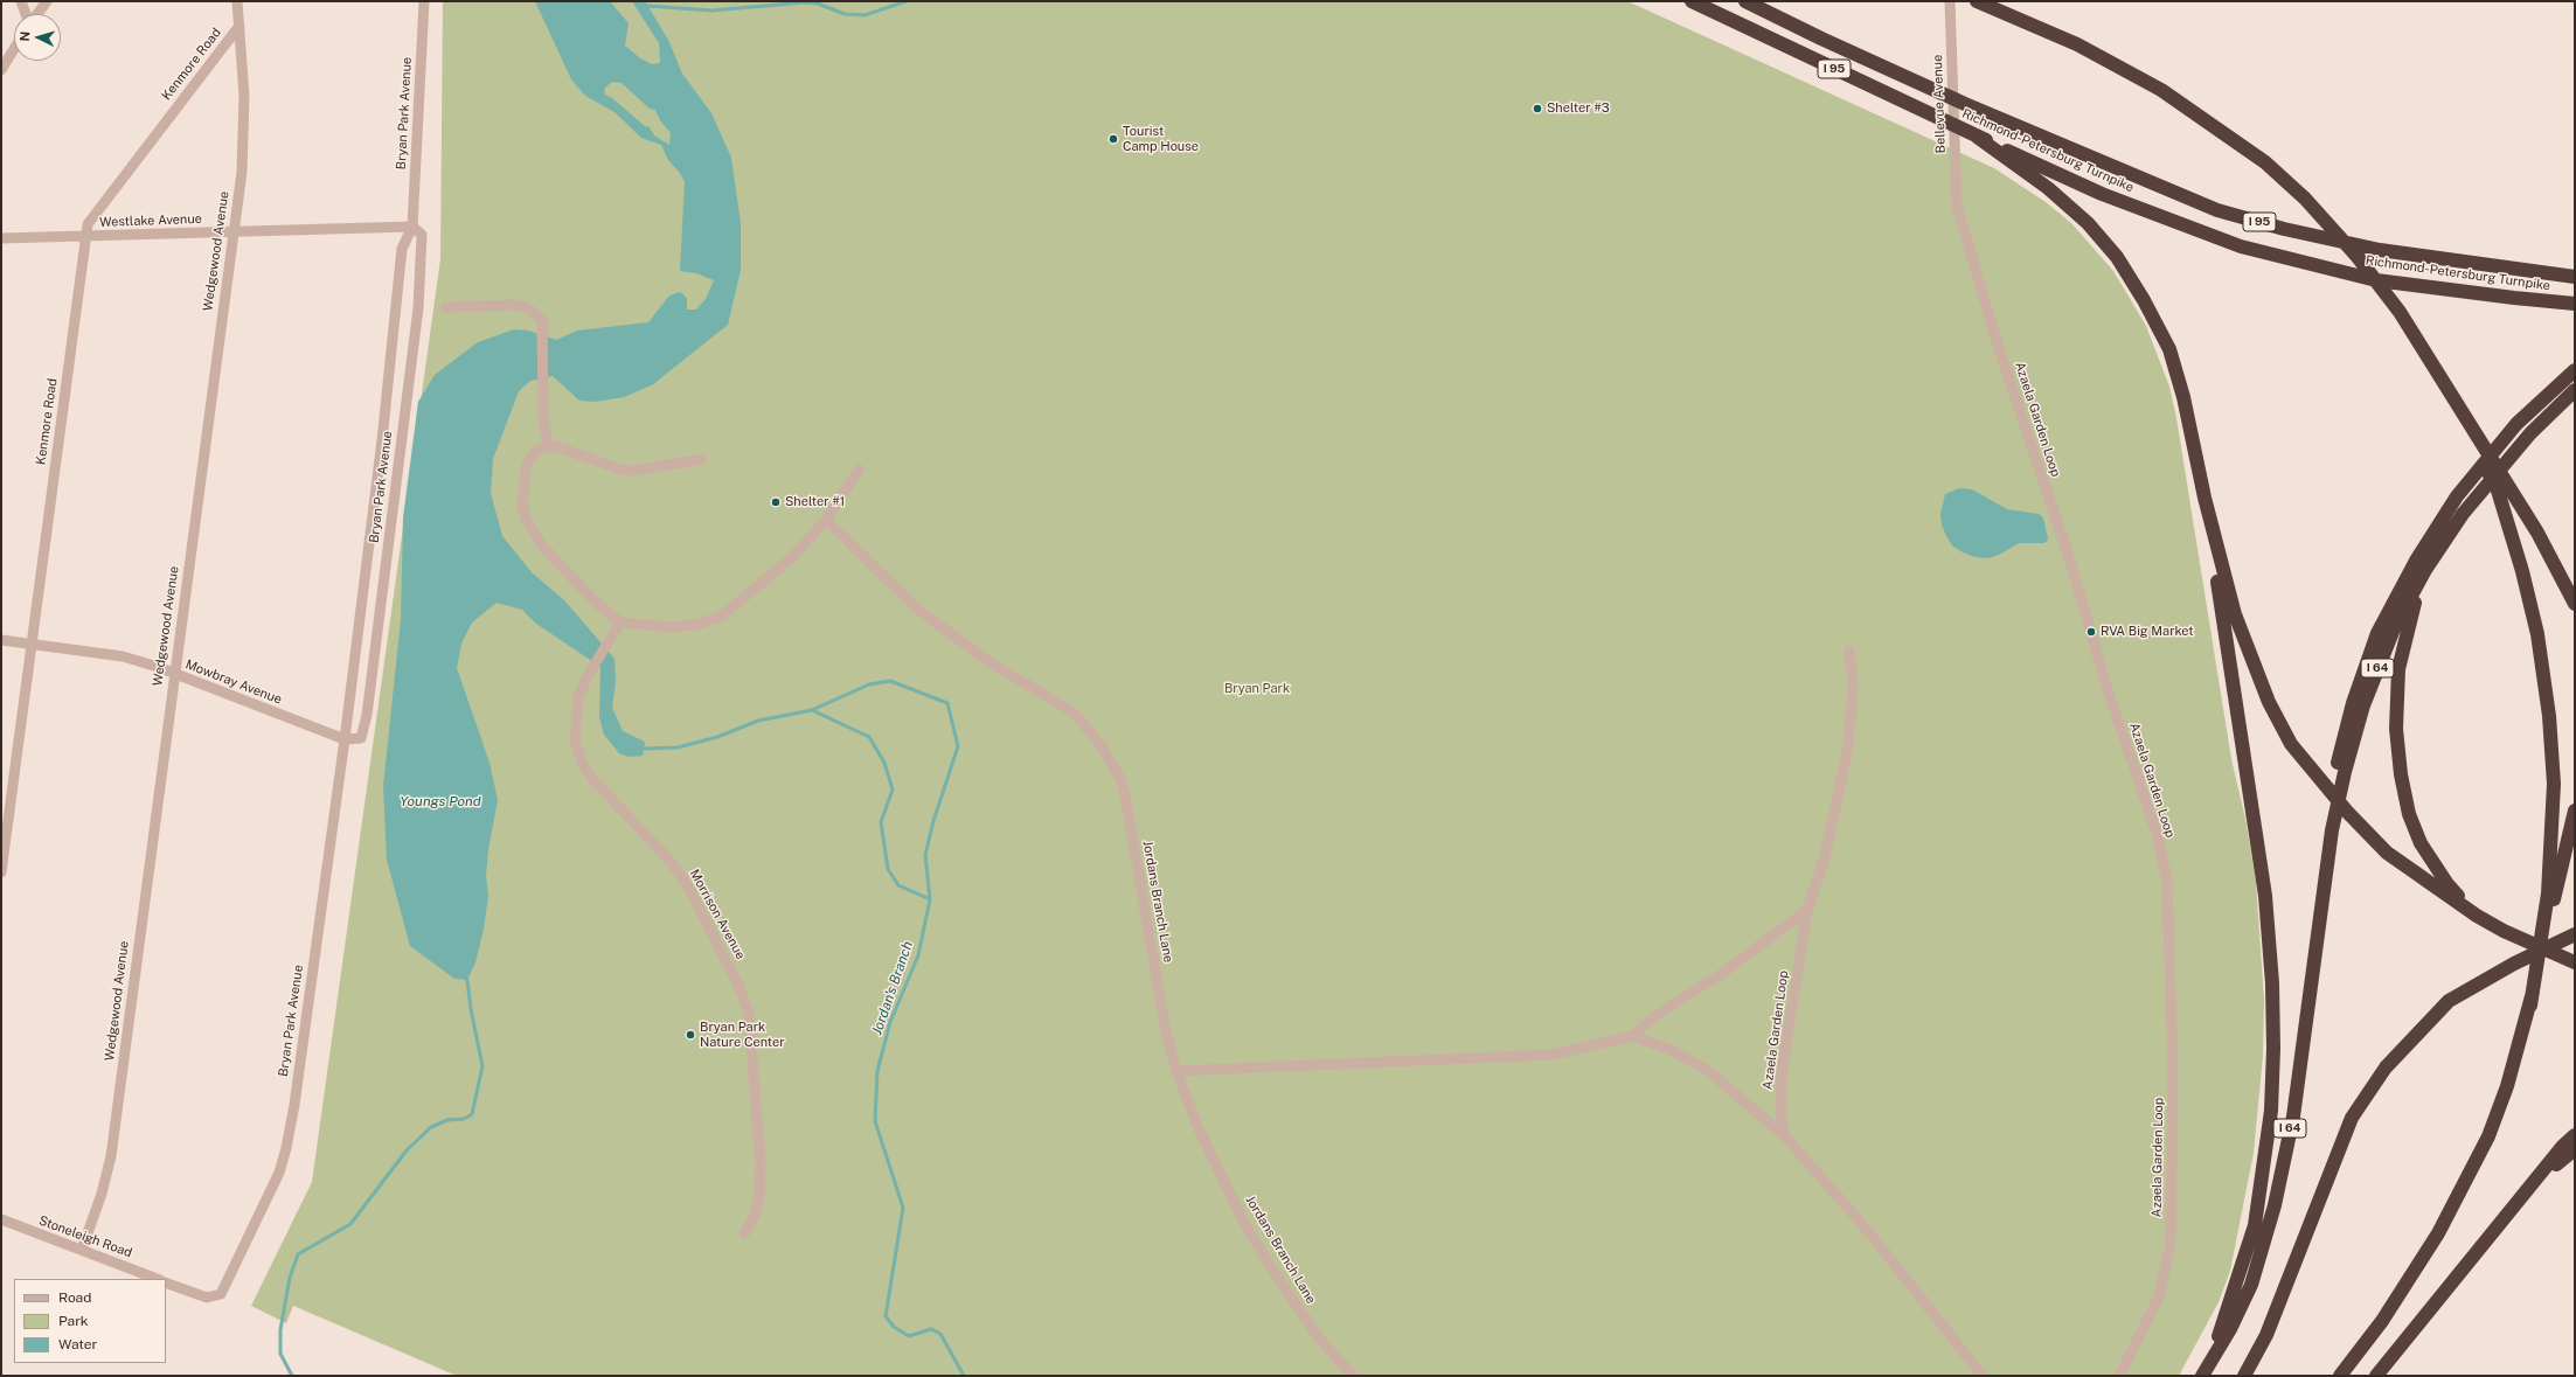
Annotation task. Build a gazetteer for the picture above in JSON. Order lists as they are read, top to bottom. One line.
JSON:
{"streets":{"highway":["I 95","Richmond-Petersburg Turnpike","I 64"],"street":["Kenmore Road","Bellevue Avenue","Bryan Park Avenue","Westlake Avenue","Wedgewood Avenue","Azaela Garden Loop","Mowbray Avenue","Jordans Branch Lane","Morrison Avenue","Stoneleigh Road"]},"crossings":[["Kenmore Road","Westlake Avenue"],["Kenmore Road","Wedgewood Avenue"],["Kenmore Road","Mowbray Avenue"],["Bellevue Avenue","Azaela Garden Loop"],["Bryan Park Avenue","Westlake Avenue"],["Bryan Park Avenue","Mowbray Avenue"],["Westlake Avenue","Wedgewood Avenue"],["Wedgewood Avenue","Mowbray Avenue"],["Wedgewood Avenue","Stoneleigh Road"]],"water":["Youngs Pond","Jordan's Branch"],"parks":["Bryan Park"],"places":["Shelter #3","Tourist Camp House","Shelter #1","RVA Big Market","Bryan Park Nature Center"],"legend":["Road","Park","Water"],"north":"left"}
